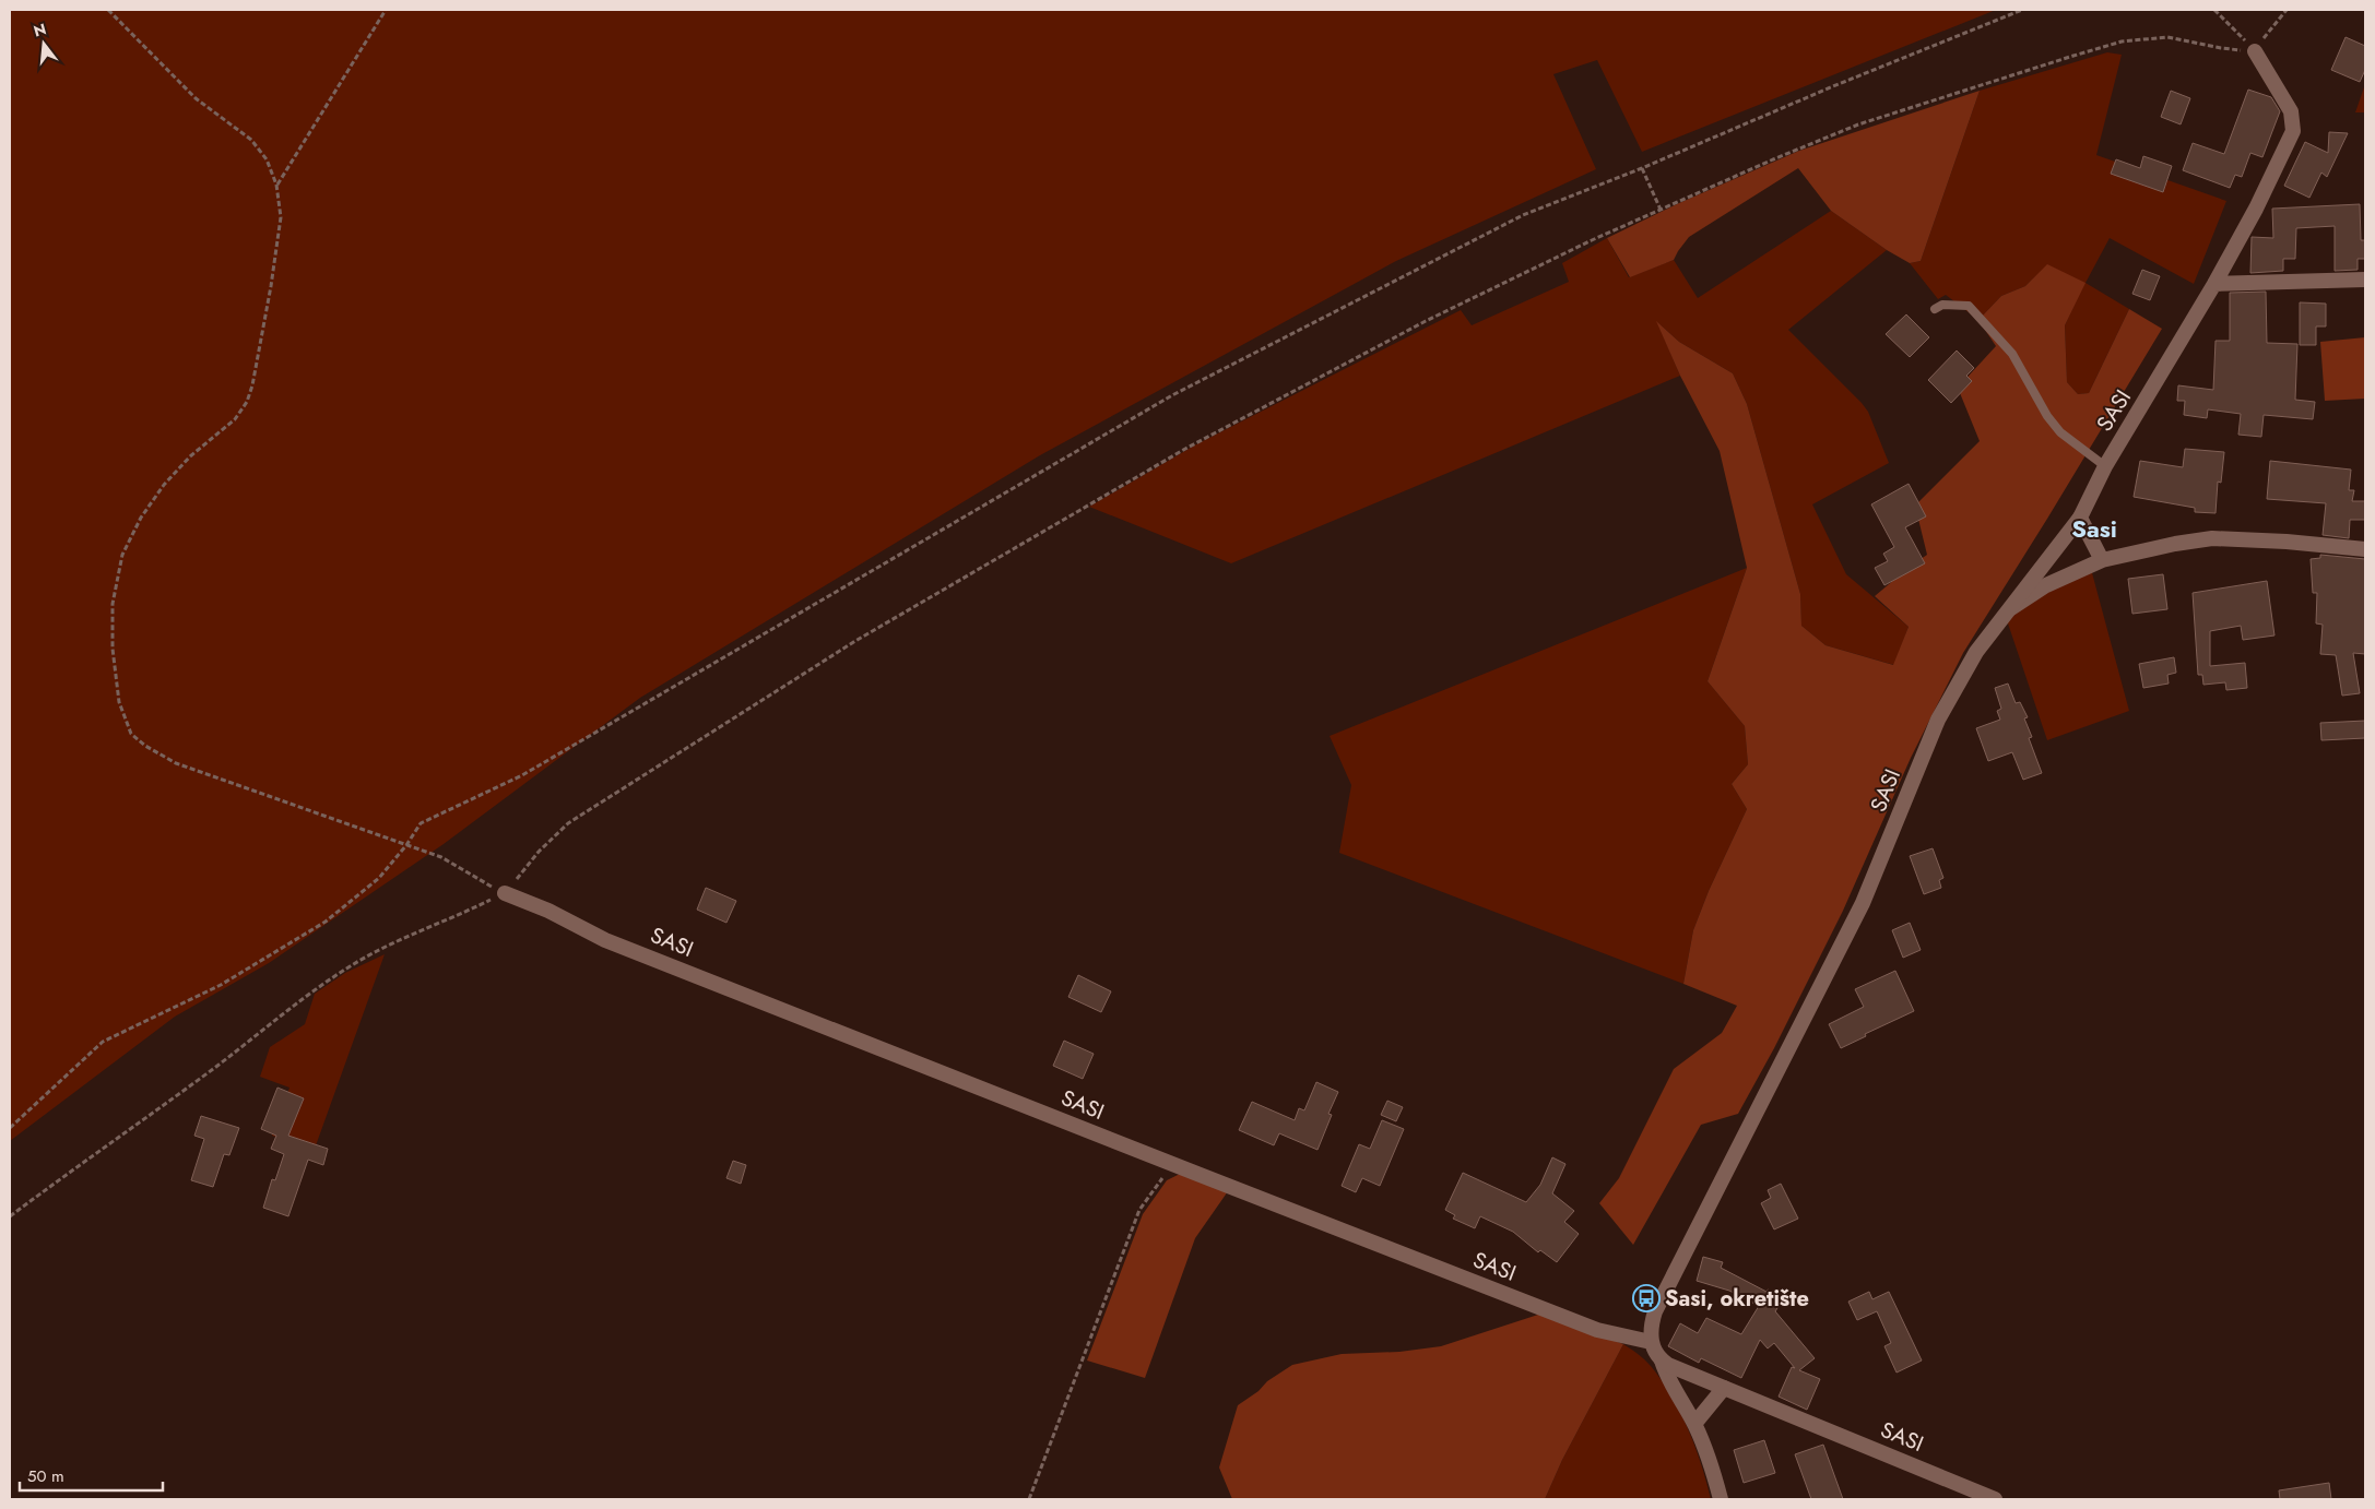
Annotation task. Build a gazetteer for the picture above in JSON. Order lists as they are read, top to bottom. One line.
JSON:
{"streets":{"street":["SASI"]},"districts":["Sasi"],"places":{"bus stop":["Sasi, okretište"]},"scale_bar":"50 m","north":"top"}
